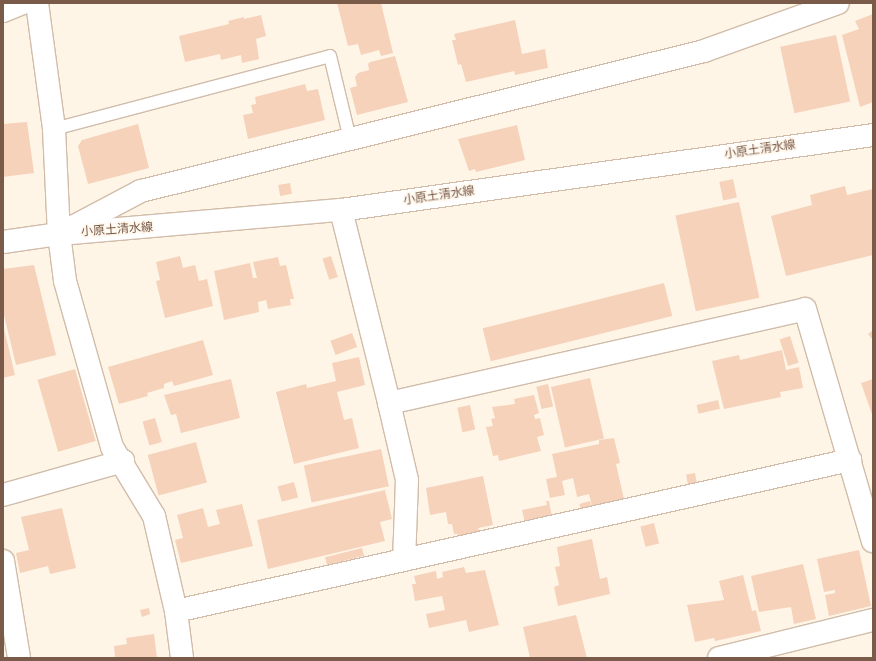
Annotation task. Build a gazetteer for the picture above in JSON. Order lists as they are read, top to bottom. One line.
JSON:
{"streets":{"street":["小原土清水線"]}}
